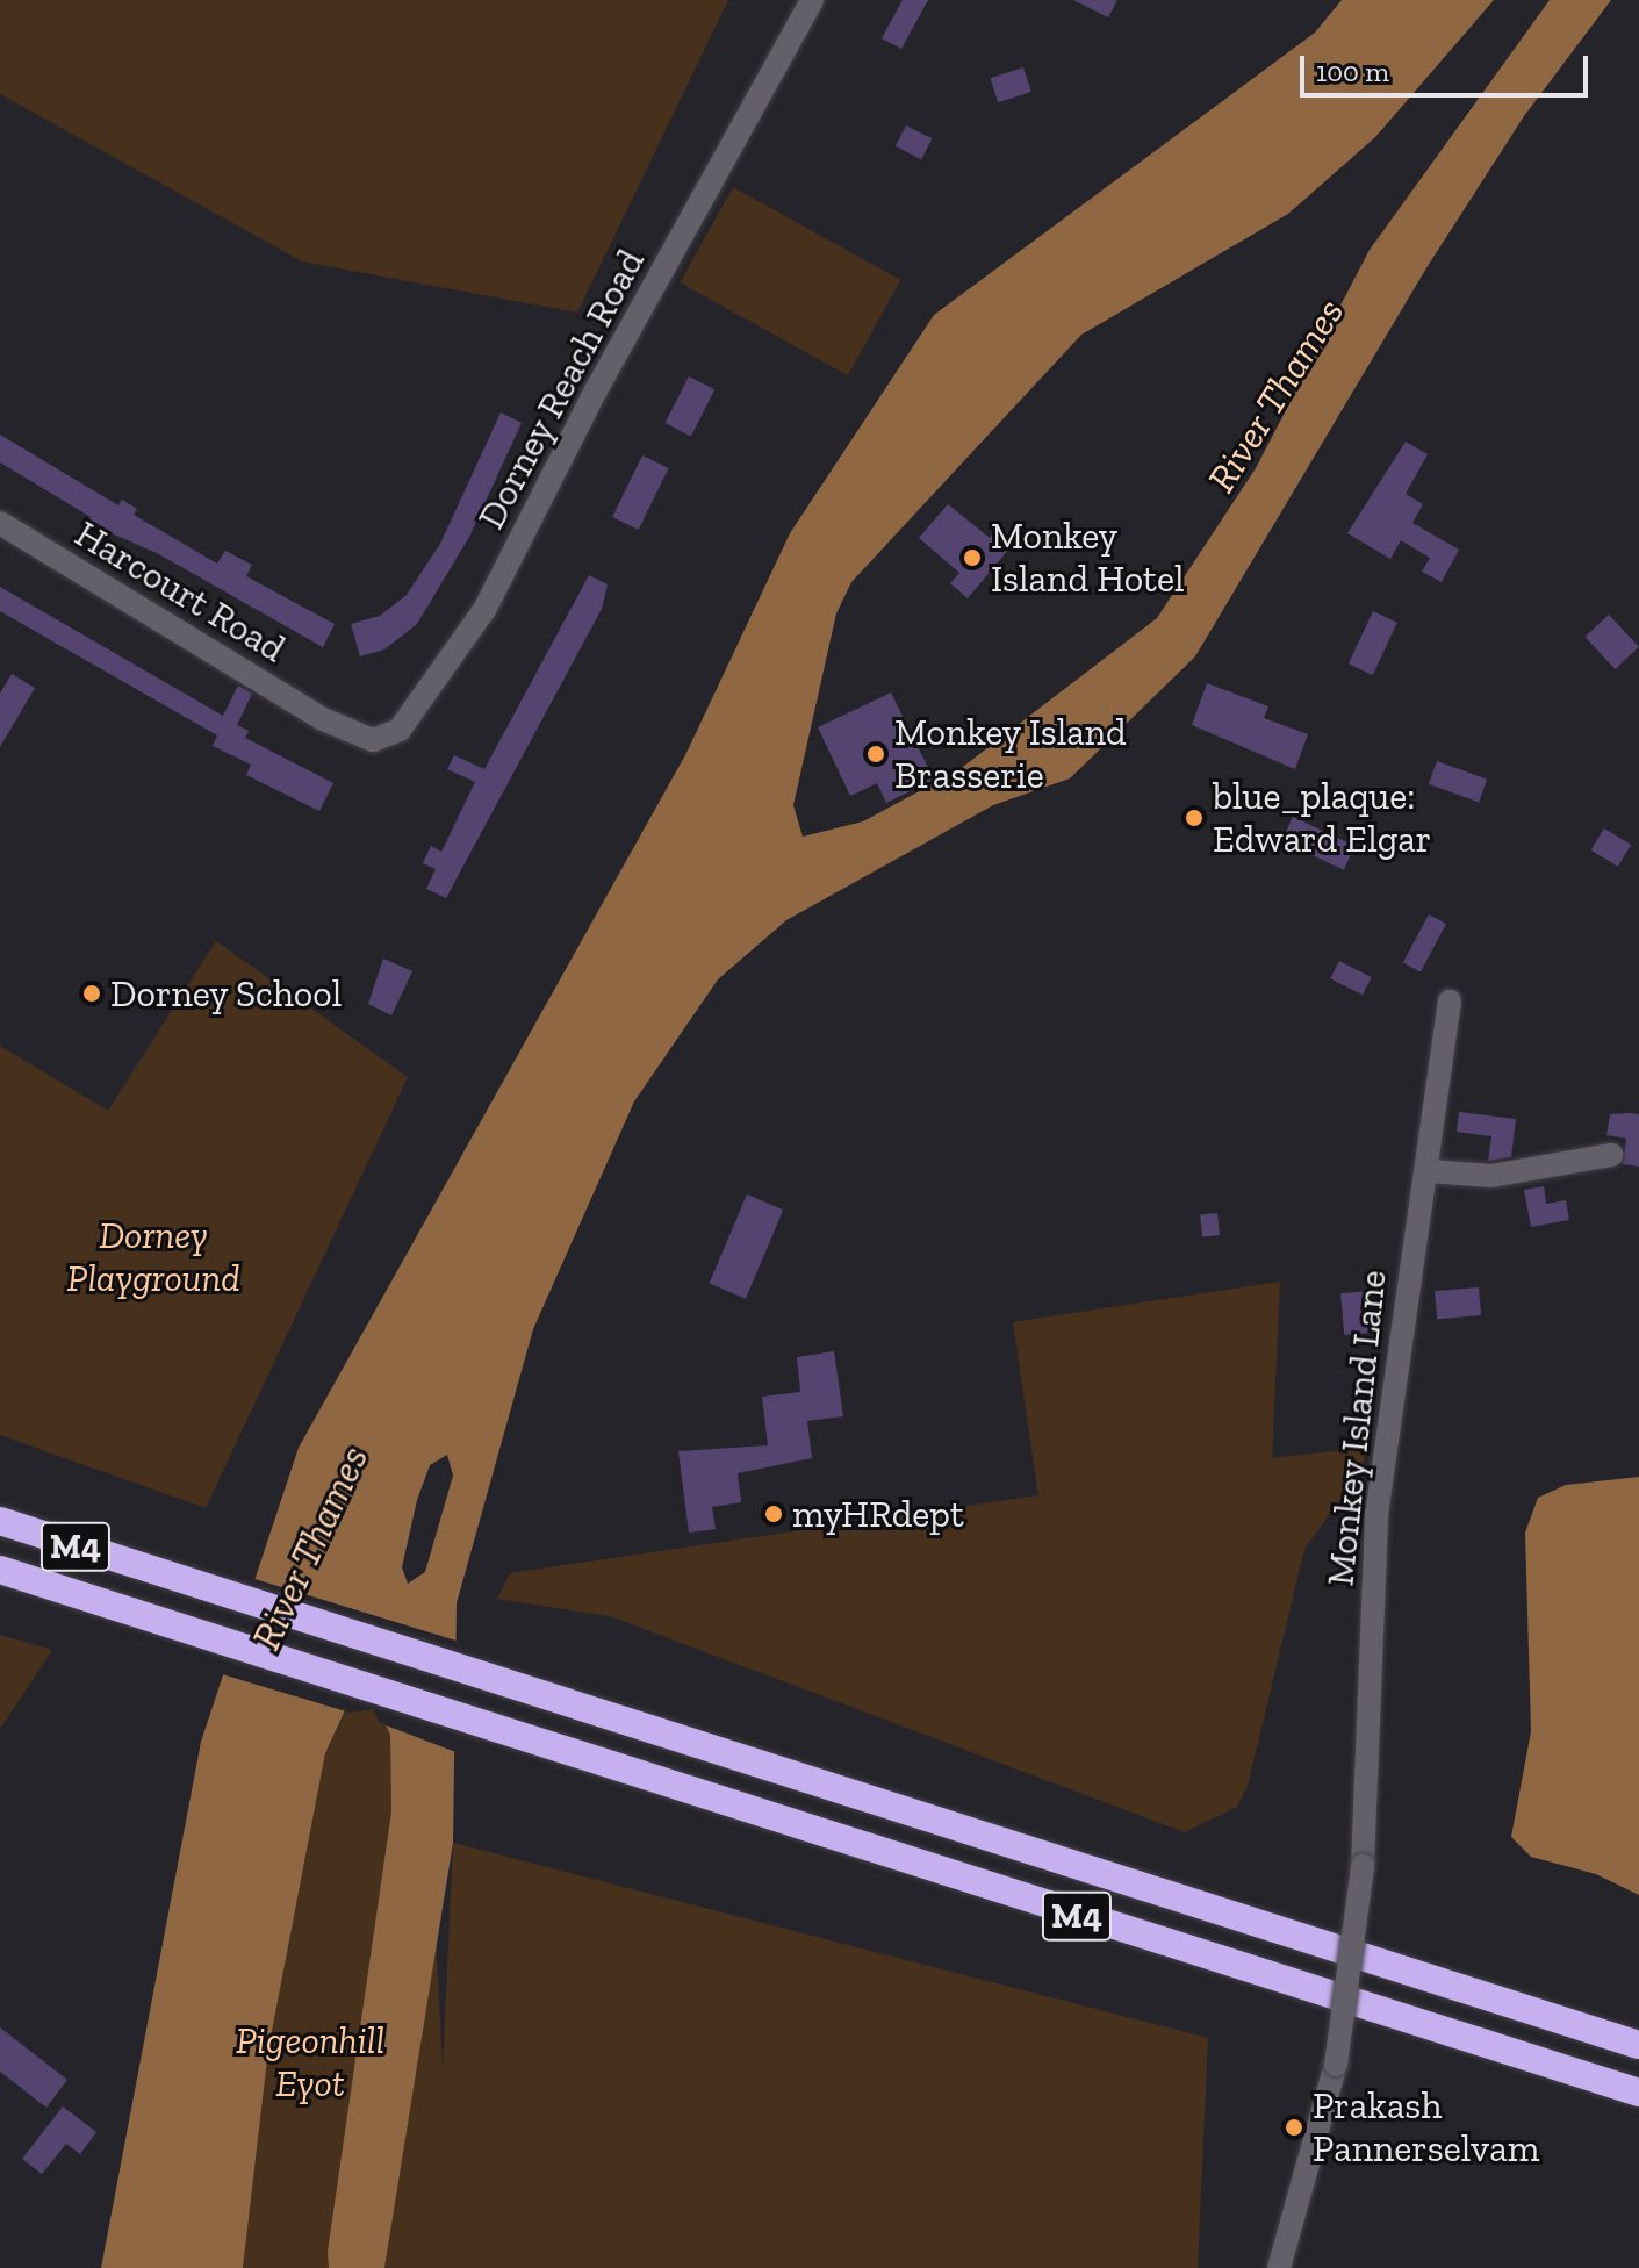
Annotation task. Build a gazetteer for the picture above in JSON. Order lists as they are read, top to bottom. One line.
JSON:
{"streets":{"highway":["M4"],"street":["Dorney Reach Road","Harcourt Road","Monkey Island Lane"]},"crossings":[["Dorney Reach Road","Harcourt Road"]],"water":["River Thames"],"parks":["Dorney Playground","Pigeonhill Eyot"],"places":["Monkey Island Hotel","Monkey Island Brasserie","blue_plaque: Edward Elgar","Dorney School","myHRdept","Prakash Pannerselvam"],"scale_bar":"100 m"}
